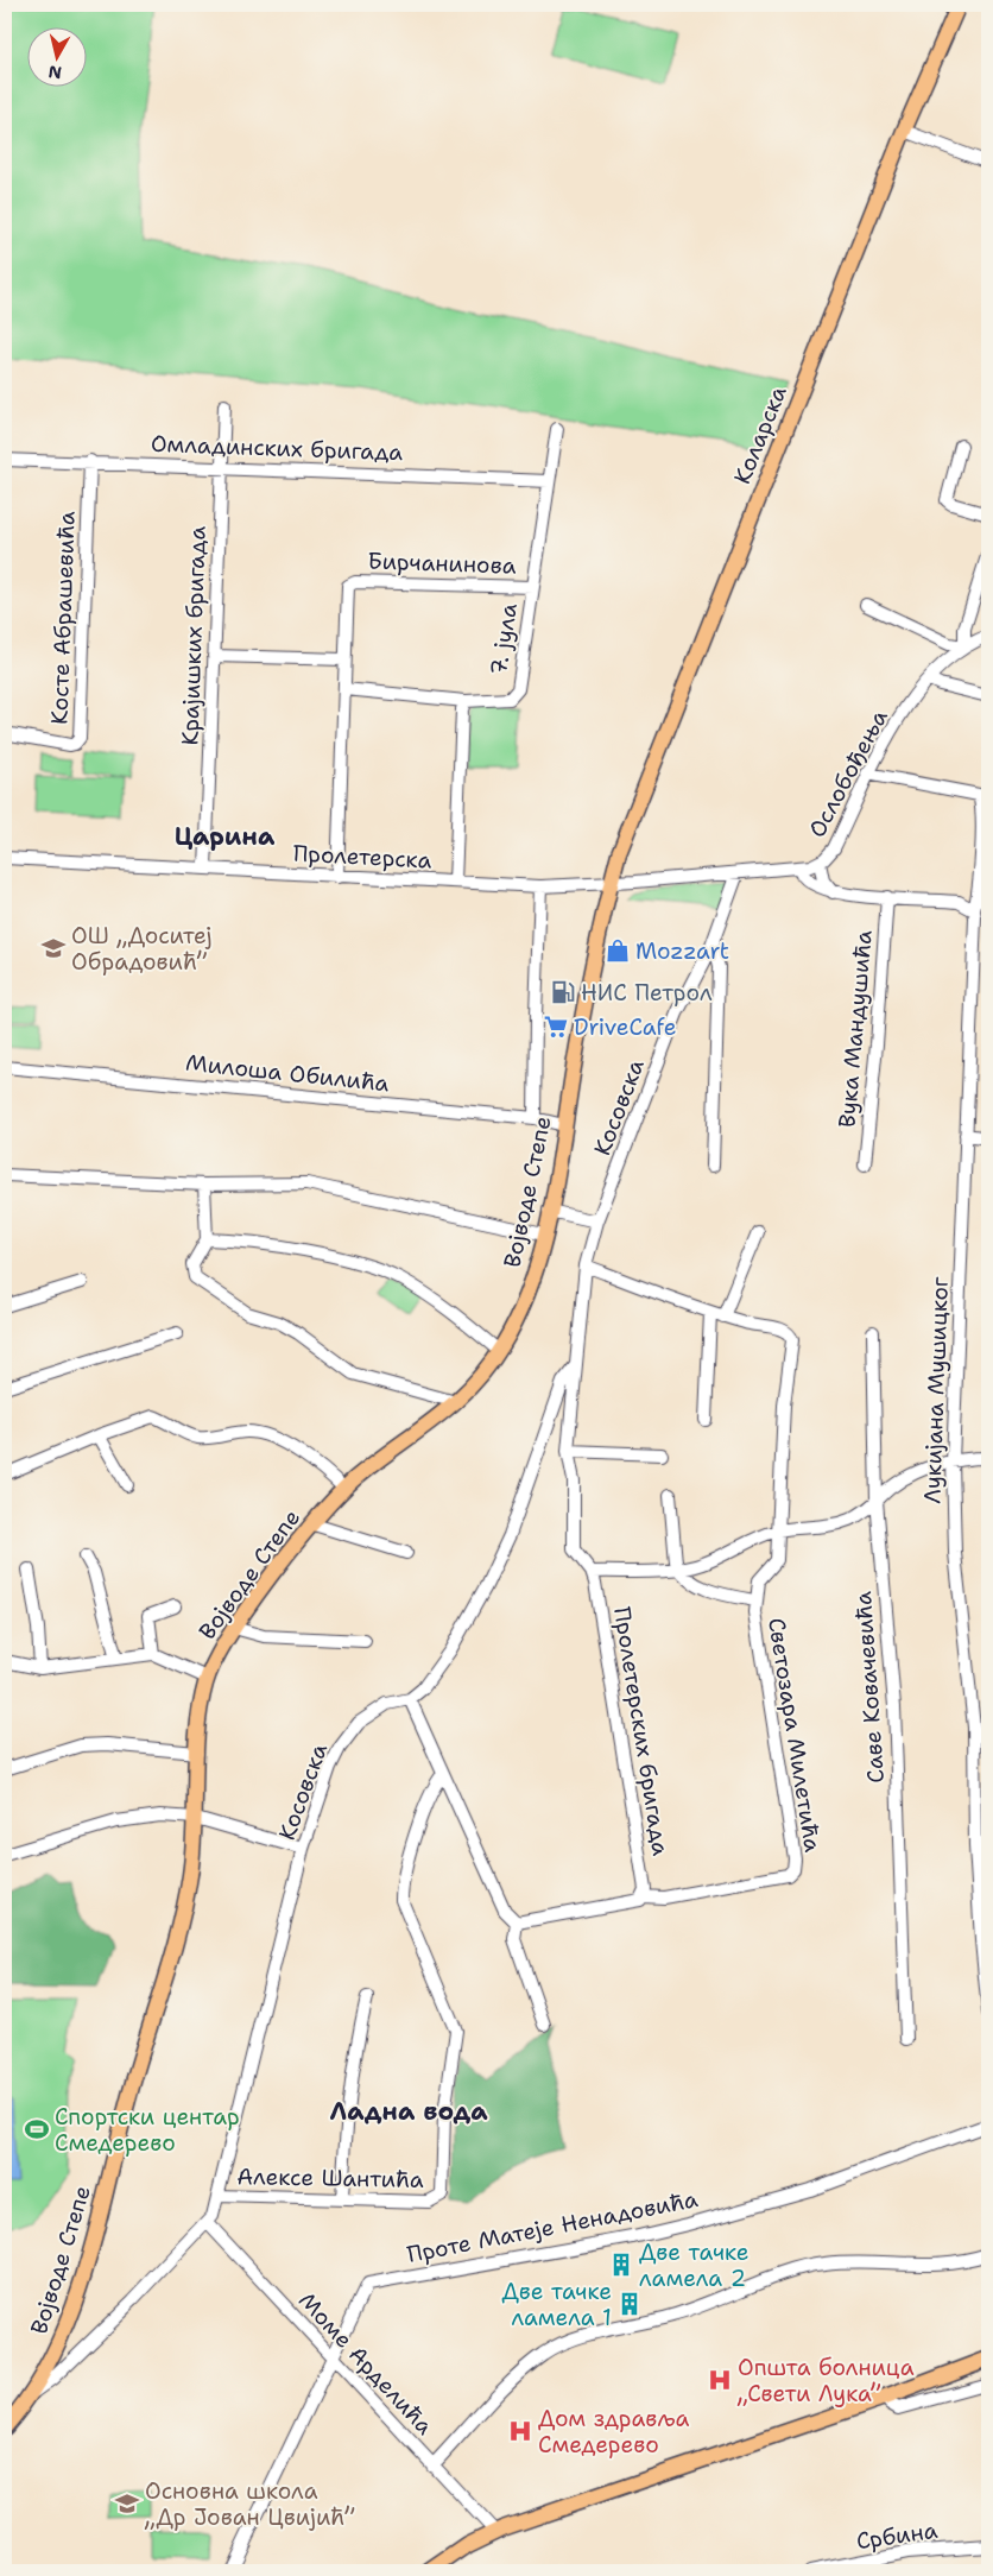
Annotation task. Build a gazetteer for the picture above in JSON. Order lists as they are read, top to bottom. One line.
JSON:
{"streets":{"main road":["Коларска","Војводе Степе"],"street":["Омладинских бригада","Бирчанинова","Косте Абрашевића","Крајишких бригада","7. јула","Ослобођења","Пролетерска","Вука Мандушића","Милоша Обилића","Косовска","Лукијана Мушицког","Саве Ковачевића","Пролетерских бригада","Светозара Милетића","Алексе Шантића","Проте Матеје Ненадовића","Моме Арделића","Србина"]},"crossings":[["Коларска","Ослобођења"],["Коларска","Пролетерска"],["Коларска","Војводе Степе"],["Омладинских бригада","Косте Абрашевића"],["Омладинских бригада","Крајишких бригада"],["Омладинских бригада","7. јула"],["Бирчанинова","7. јула"],["Крајишких бригада","Пролетерска"],["Ослобођења","Пролетерска"],["Ослобођења","Косовска"],["Ослобођења","Војводе Степе"],["Пролетерска","Војводе Степе"],["Милоша Обилића","Војводе Степе"],["Косовска","Пролетерских бригада"],["Косовска","Алексе Шантића"],["Косовска","Моме Арделића"],["Пролетерских бригада","Светозара Милетића"],["Проте Матеје Ненадовића","Моме Арделића"]],"districts":["Царина","Ладна вода"],"places":{"school or university":["ОШ „Доситеј Обрадовић”","Основна школа „Др Јован Цвијић”"],"shop":["Mozzart"],"fuel station":["НИС Петрол"],"supermarket":["DriveCafe"],"sports":["Спортски центар Смедерево"],"building":["Две тачке ламела 2","Две тачке ламела 1"],"hospital":["Општа болница „Свети Лука”","Дом здравља Смедерево"]},"north":"bottom"}
